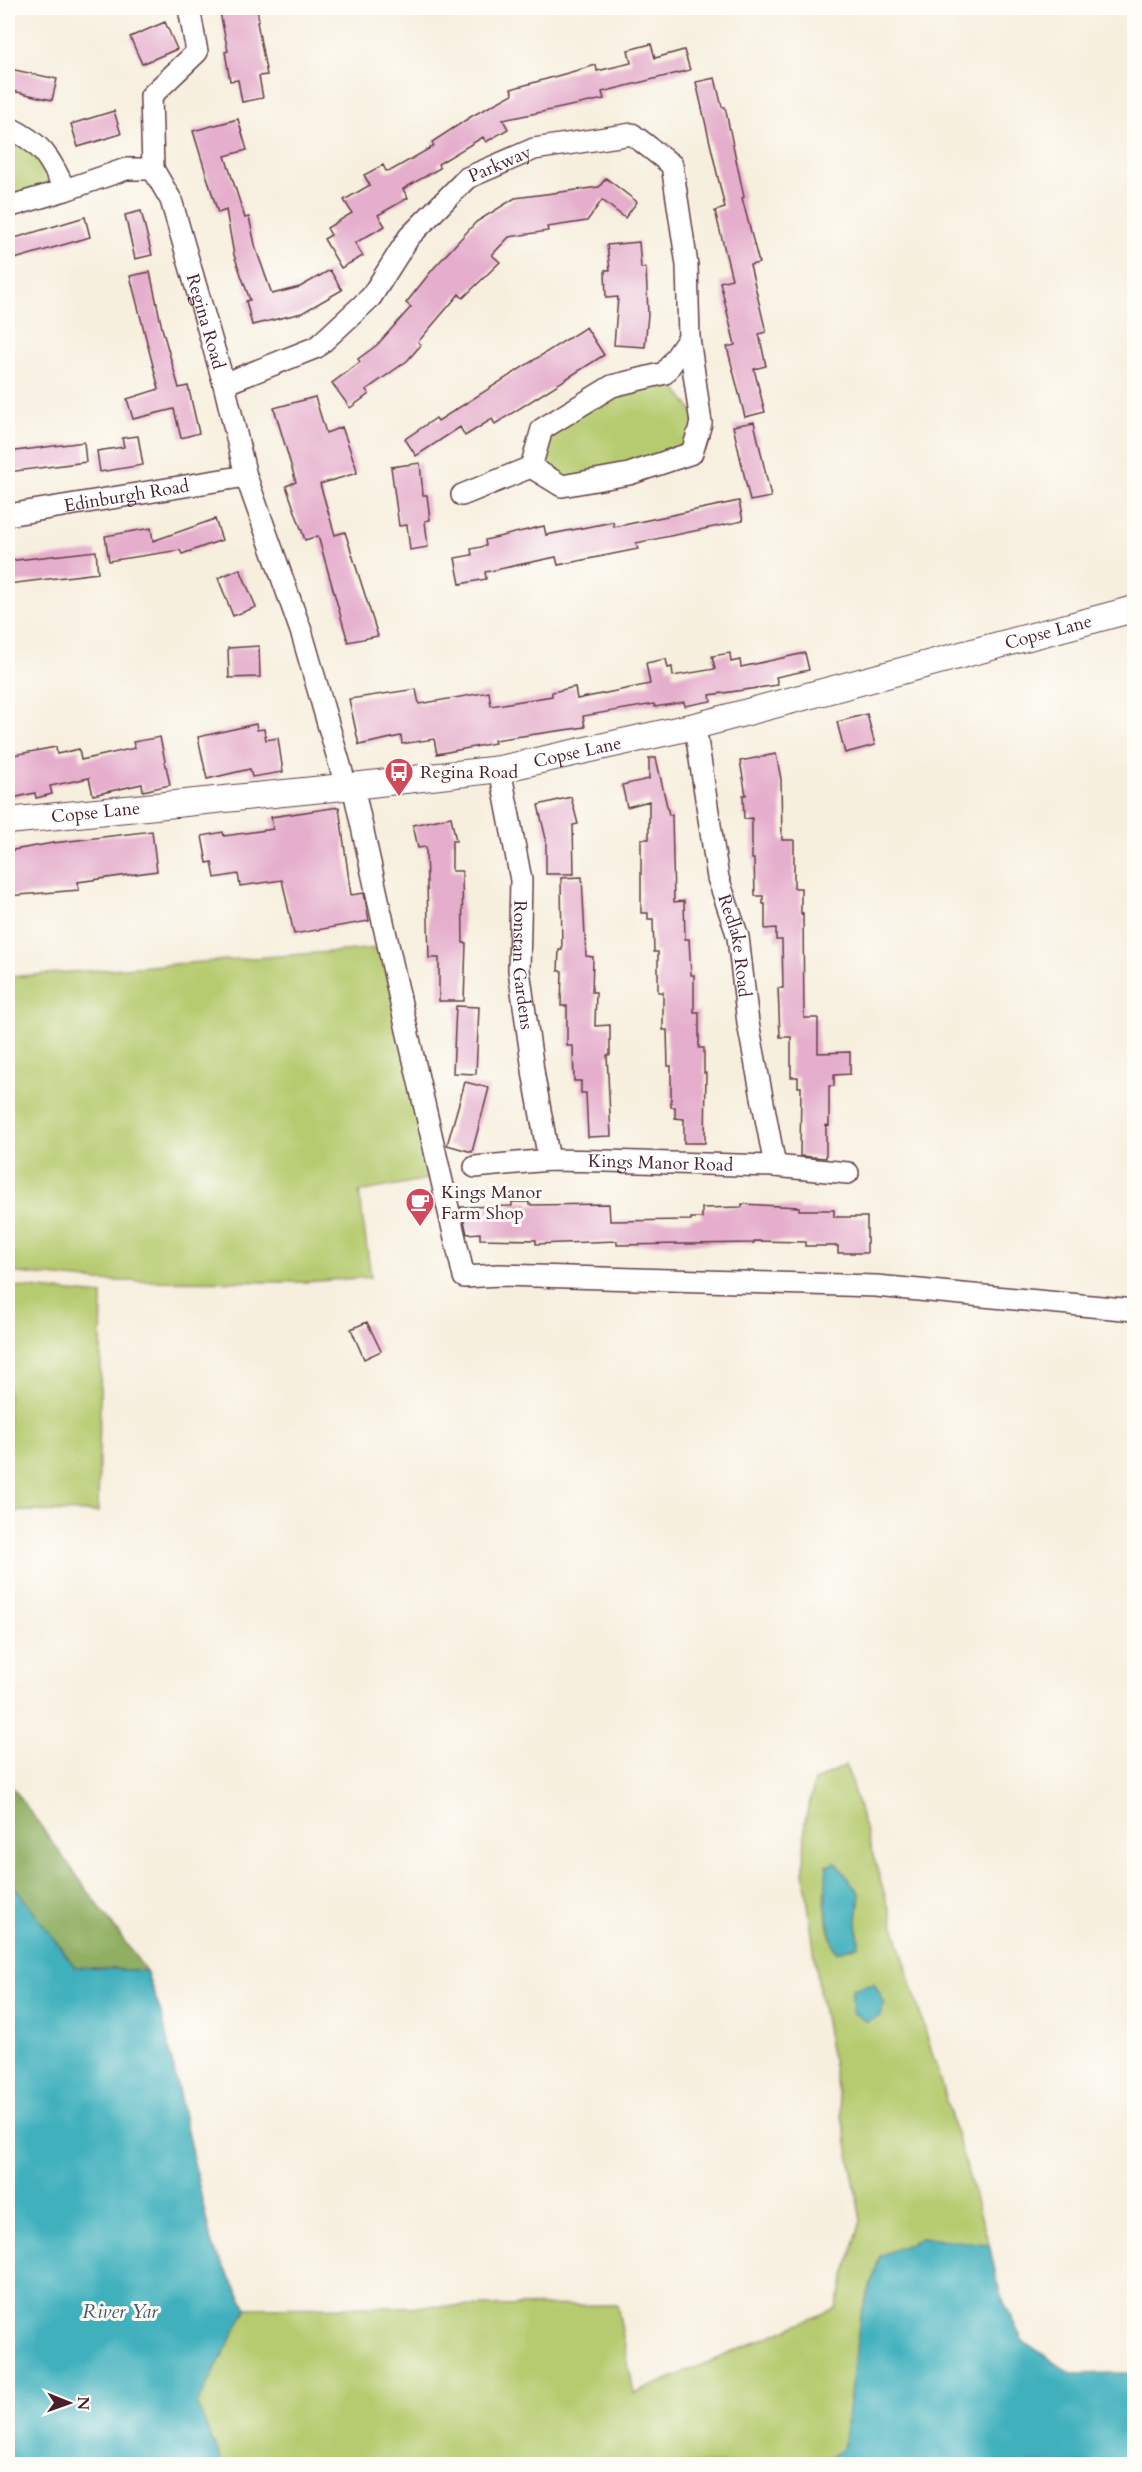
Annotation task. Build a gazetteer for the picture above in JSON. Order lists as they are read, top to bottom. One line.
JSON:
{"streets":{"street":["Parkway","Regina Road","Edinburgh Road","Copse Lane","Redlake Road","Ronstan Gardens","Kings Manor Road"]},"crossings":[["Parkway","Regina Road"],["Regina Road","Edinburgh Road"],["Regina Road","Copse Lane"],["Copse Lane","Redlake Road"],["Copse Lane","Ronstan Gardens"],["Redlake Road","Kings Manor Road"],["Ronstan Gardens","Kings Manor Road"]],"water":["River Yar"],"places":{"bus stop":["Regina Road"],"cafe":["Kings Manor Farm Shop"]},"north":"right"}
